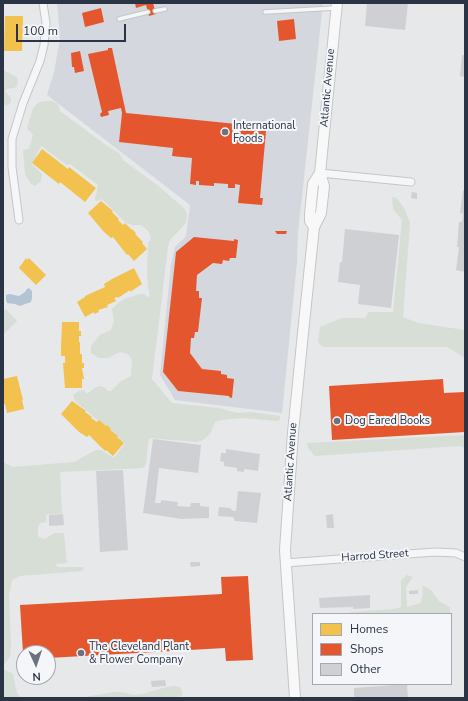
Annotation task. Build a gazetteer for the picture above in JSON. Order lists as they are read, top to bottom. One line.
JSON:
{"streets":{"main road":["Atlantic Avenue"],"street":["Harrod Street"]},"crossings":[["Atlantic Avenue","Harrod Street"]],"places":["International Foods","Dog Eared Books","The Cleveland Plant & Flower Company"],"legend":["Homes","Shops","Other"],"scale_bar":"100 m","north":"bottom"}
